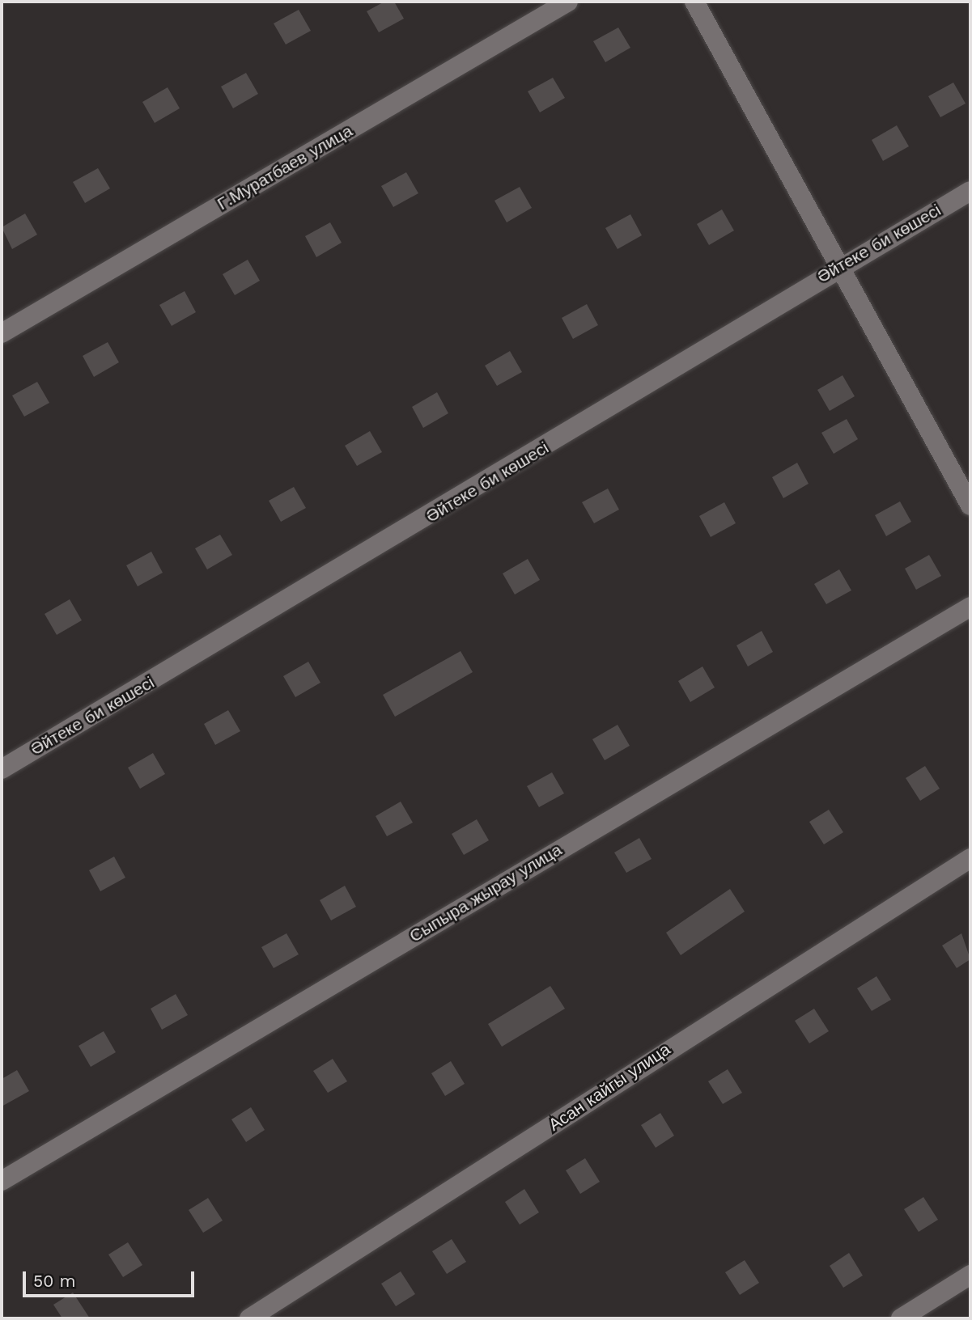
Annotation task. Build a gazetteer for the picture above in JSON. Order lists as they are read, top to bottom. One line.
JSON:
{"streets":{"street":["Г.Муратбаев улица","Әйтеке би көшесі","Сыпыра жырау улица","Асан кайгы улица"]},"scale_bar":"50 m"}
